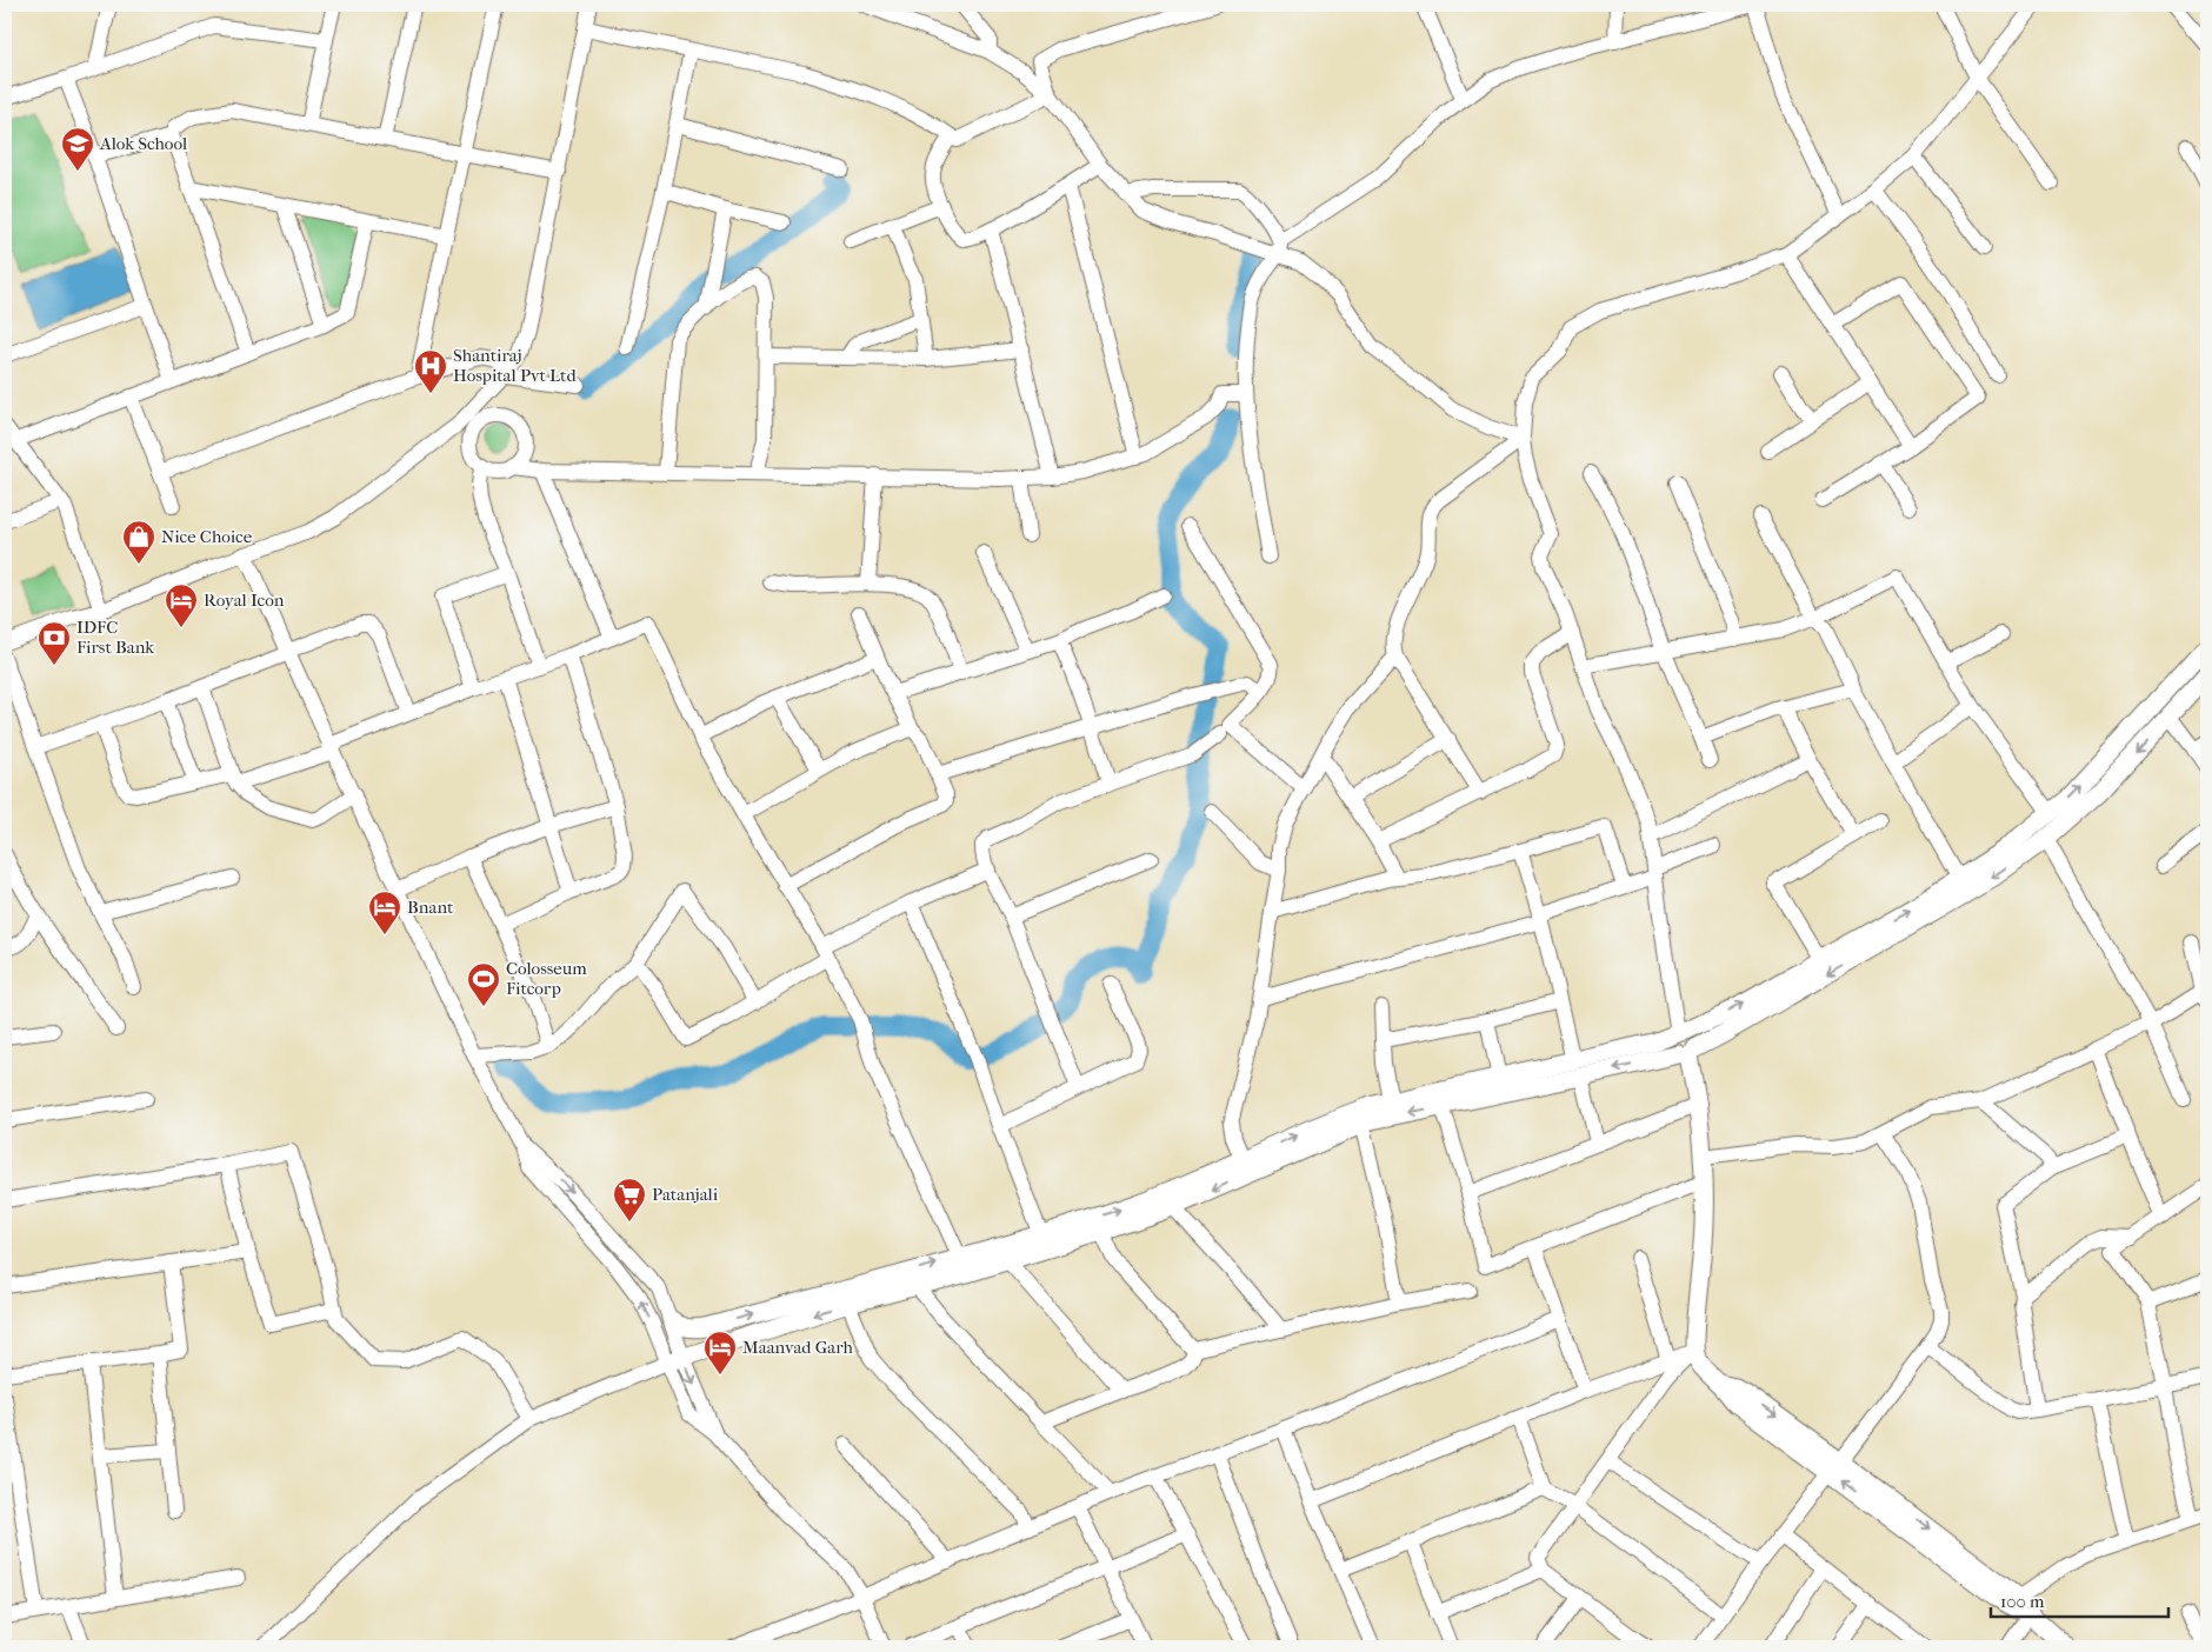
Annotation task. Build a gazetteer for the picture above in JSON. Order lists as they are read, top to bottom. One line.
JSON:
{"places":{"school or university":["Alok School"],"hospital":["Shantiraj Hospital Pvt Ltd"],"shop":["Nice Choice"],"hotel":["Royal Icon","Bnant","Maanvad Garh"],"bank":["IDFC First Bank"],"sports":["Colosseum Fitcorp"],"supermarket":["Patanjali"]},"scale_bar":"100 m"}
